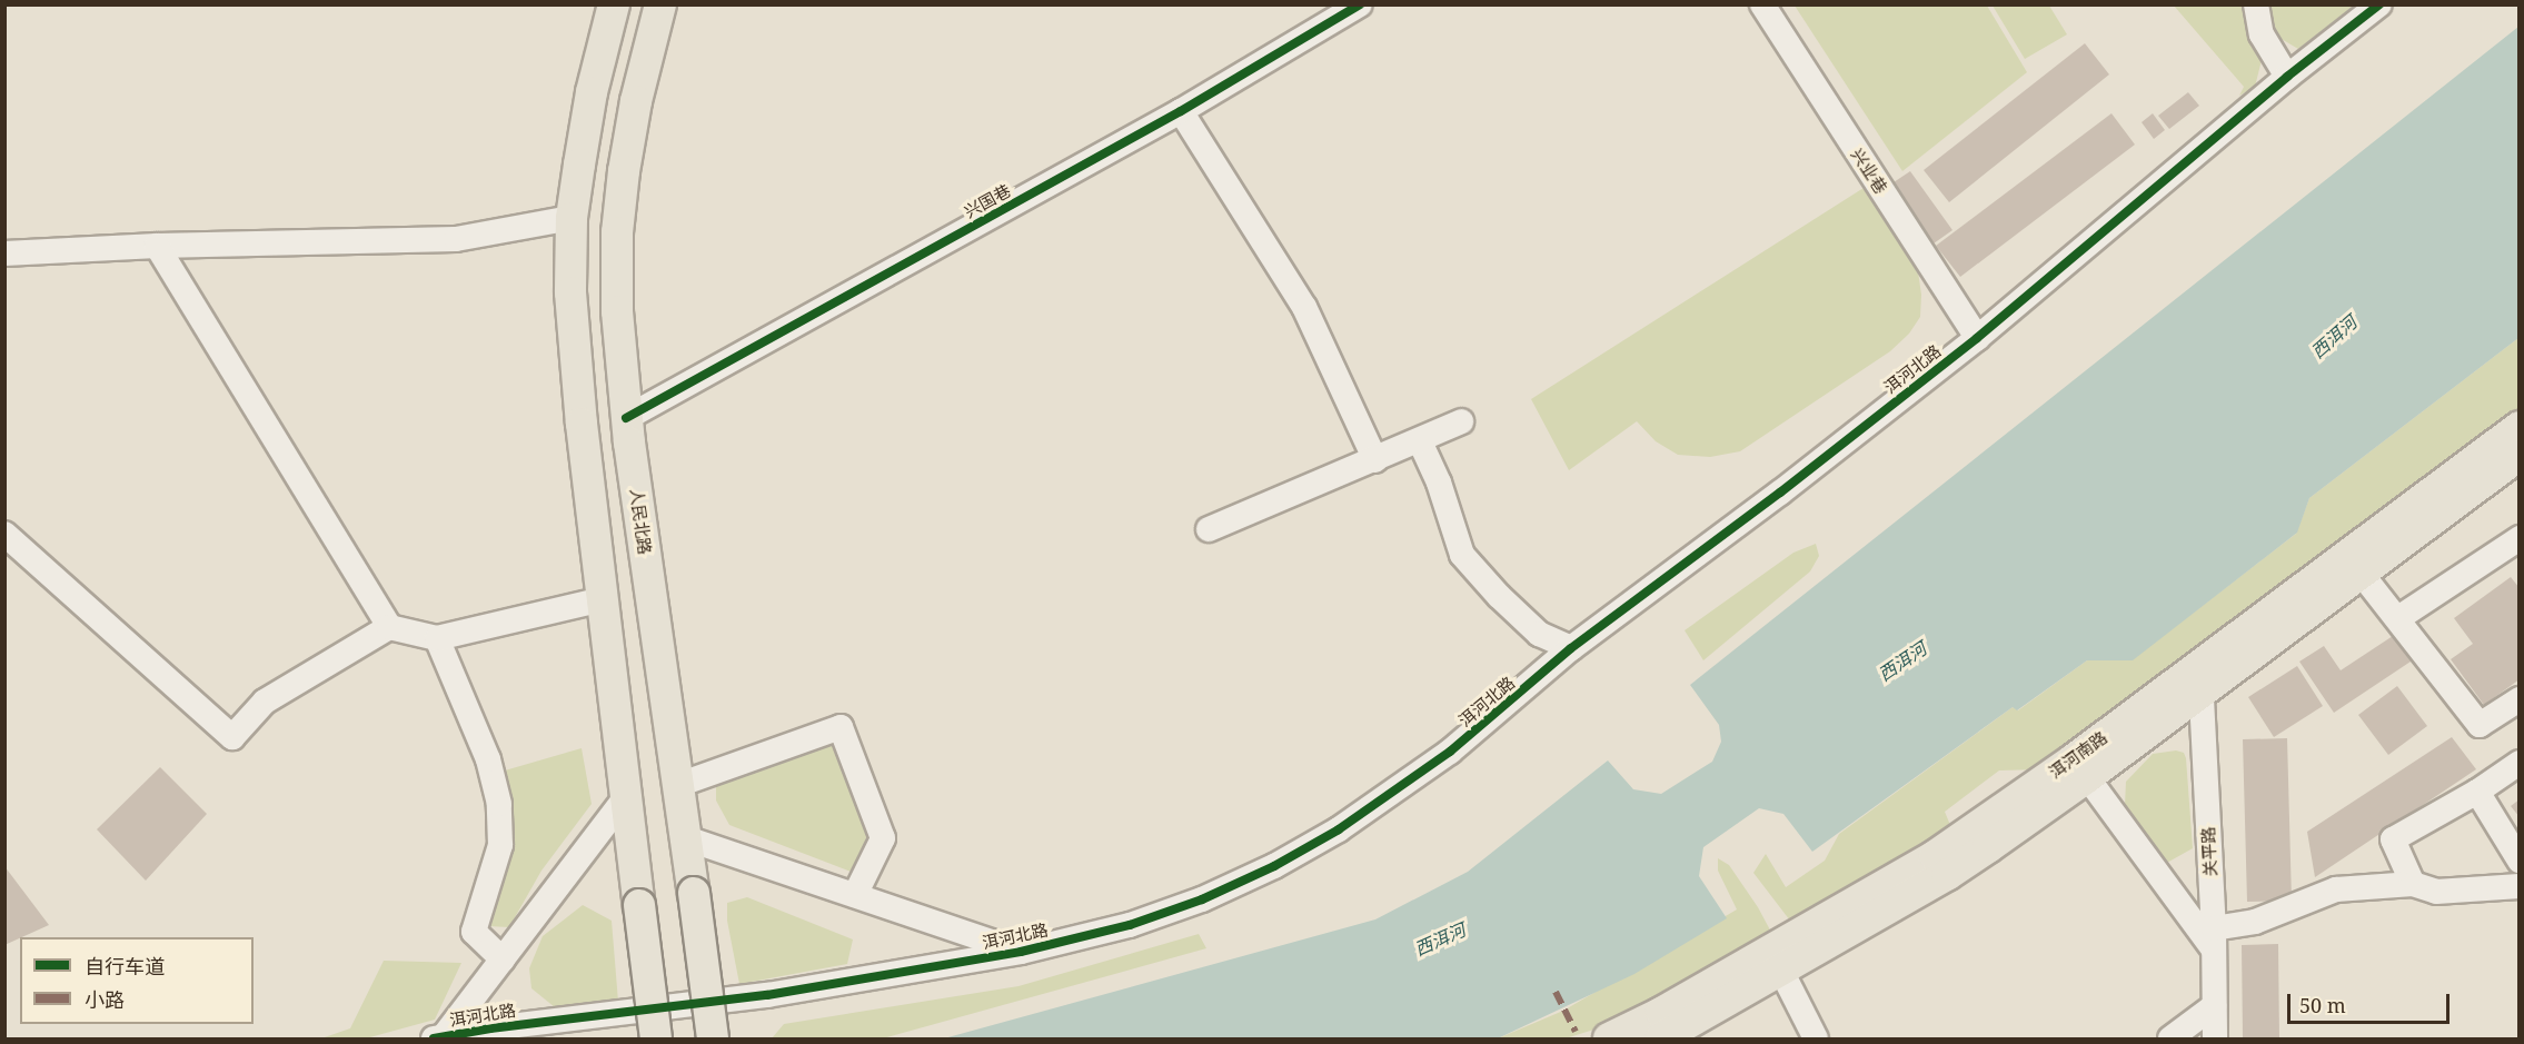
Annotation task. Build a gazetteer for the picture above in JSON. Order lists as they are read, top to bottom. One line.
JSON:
{"streets":{"main road":["人民北路","洱河南路"],"street":["兴业巷","兴国巷","洱河北路","关平路"]},"crossings":[["兴业巷","洱河北路"],["兴国巷","人民北路"],["洱河南路","关平路"]],"water":["西洱河"],"legend":["自行车道","小路"],"scale_bar":"50 m"}
